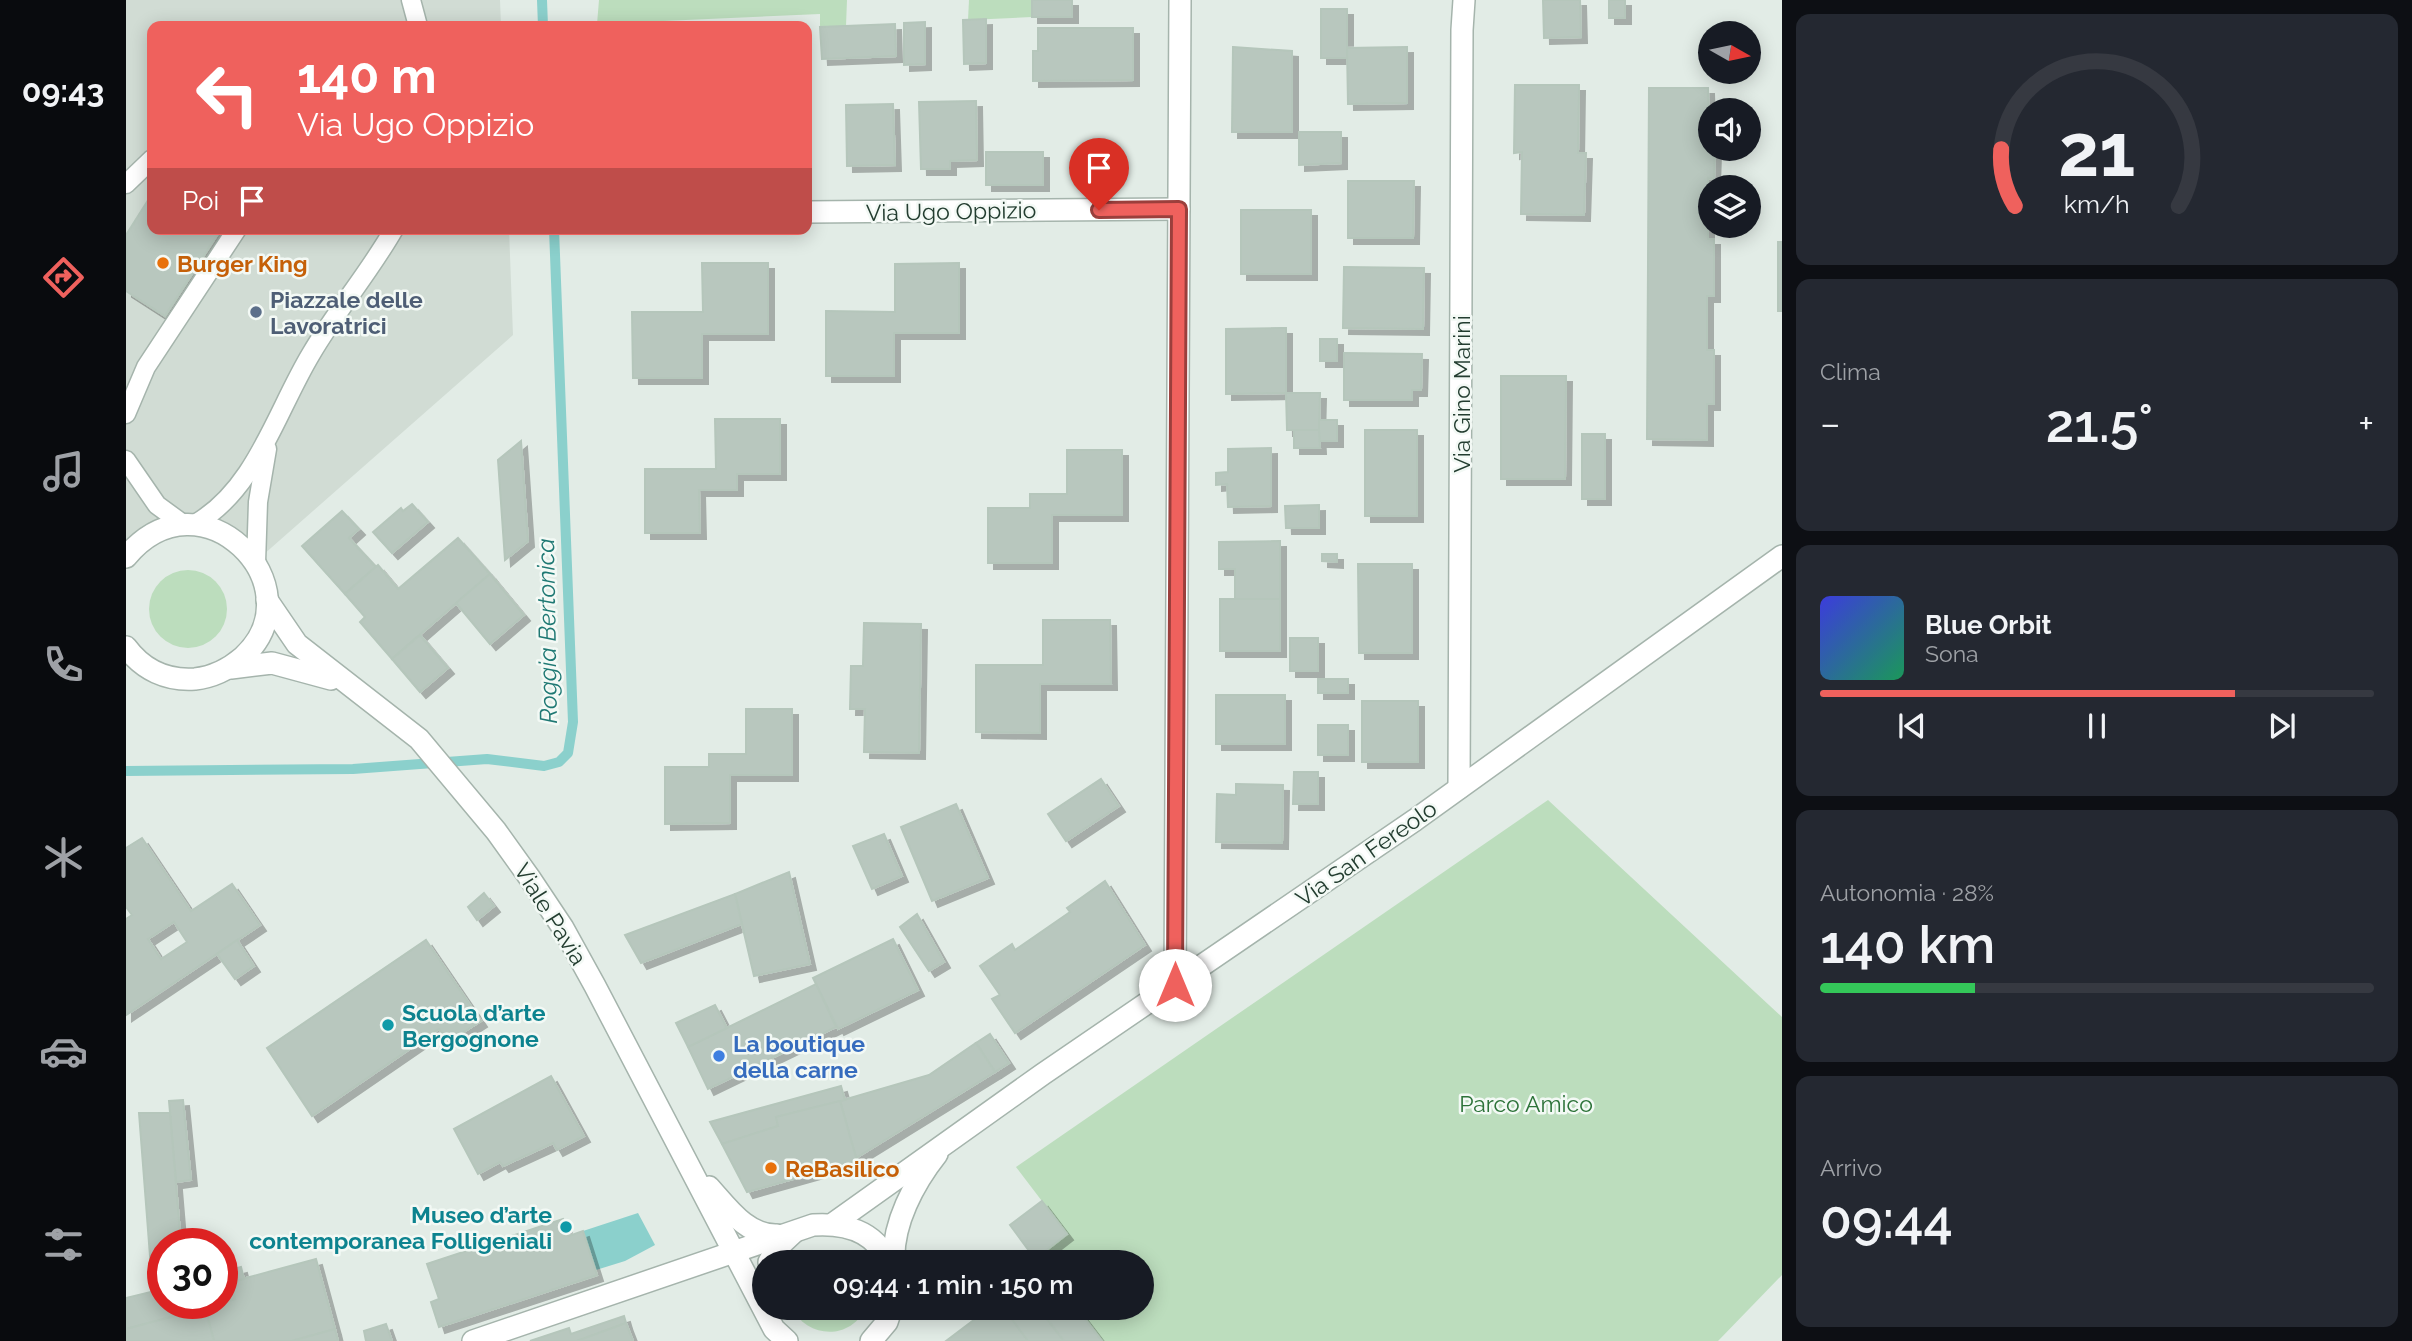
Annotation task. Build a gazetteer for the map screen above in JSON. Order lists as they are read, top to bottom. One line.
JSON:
{"streets":{"street":["Via Ugo Oppizio","Via Gino Marini","Via San Fereolo","Viale Pavia"]},"crossings":[["Via Gino Marini","Via San Fereolo"],["Via San Fereolo","Viale Pavia"]],"water":["Roggia Bertonica"],"parks":["Parco Amico"],"places":["Burger King","Piazzale delle Lavoratrici","Scuola d’arte Bergognone","La boutique della carne","ReBasilico","Museo d’arte contemporanea Folligeniali"],"north":"right","page":{"tabs":"09:43","turn":["140 m","Via Ugo Oppizio"],"then":"Poi","tile":["Clima",["Autonomia · 28%","140 km"],["Arrivo","09:44"]],"heat":["−","21.5°","+"],"song":["Blue Orbit","Sona"],"limit":"30","trip":"09:44 · 1 min · 150 m","gauge":["21","km/h"]}}
